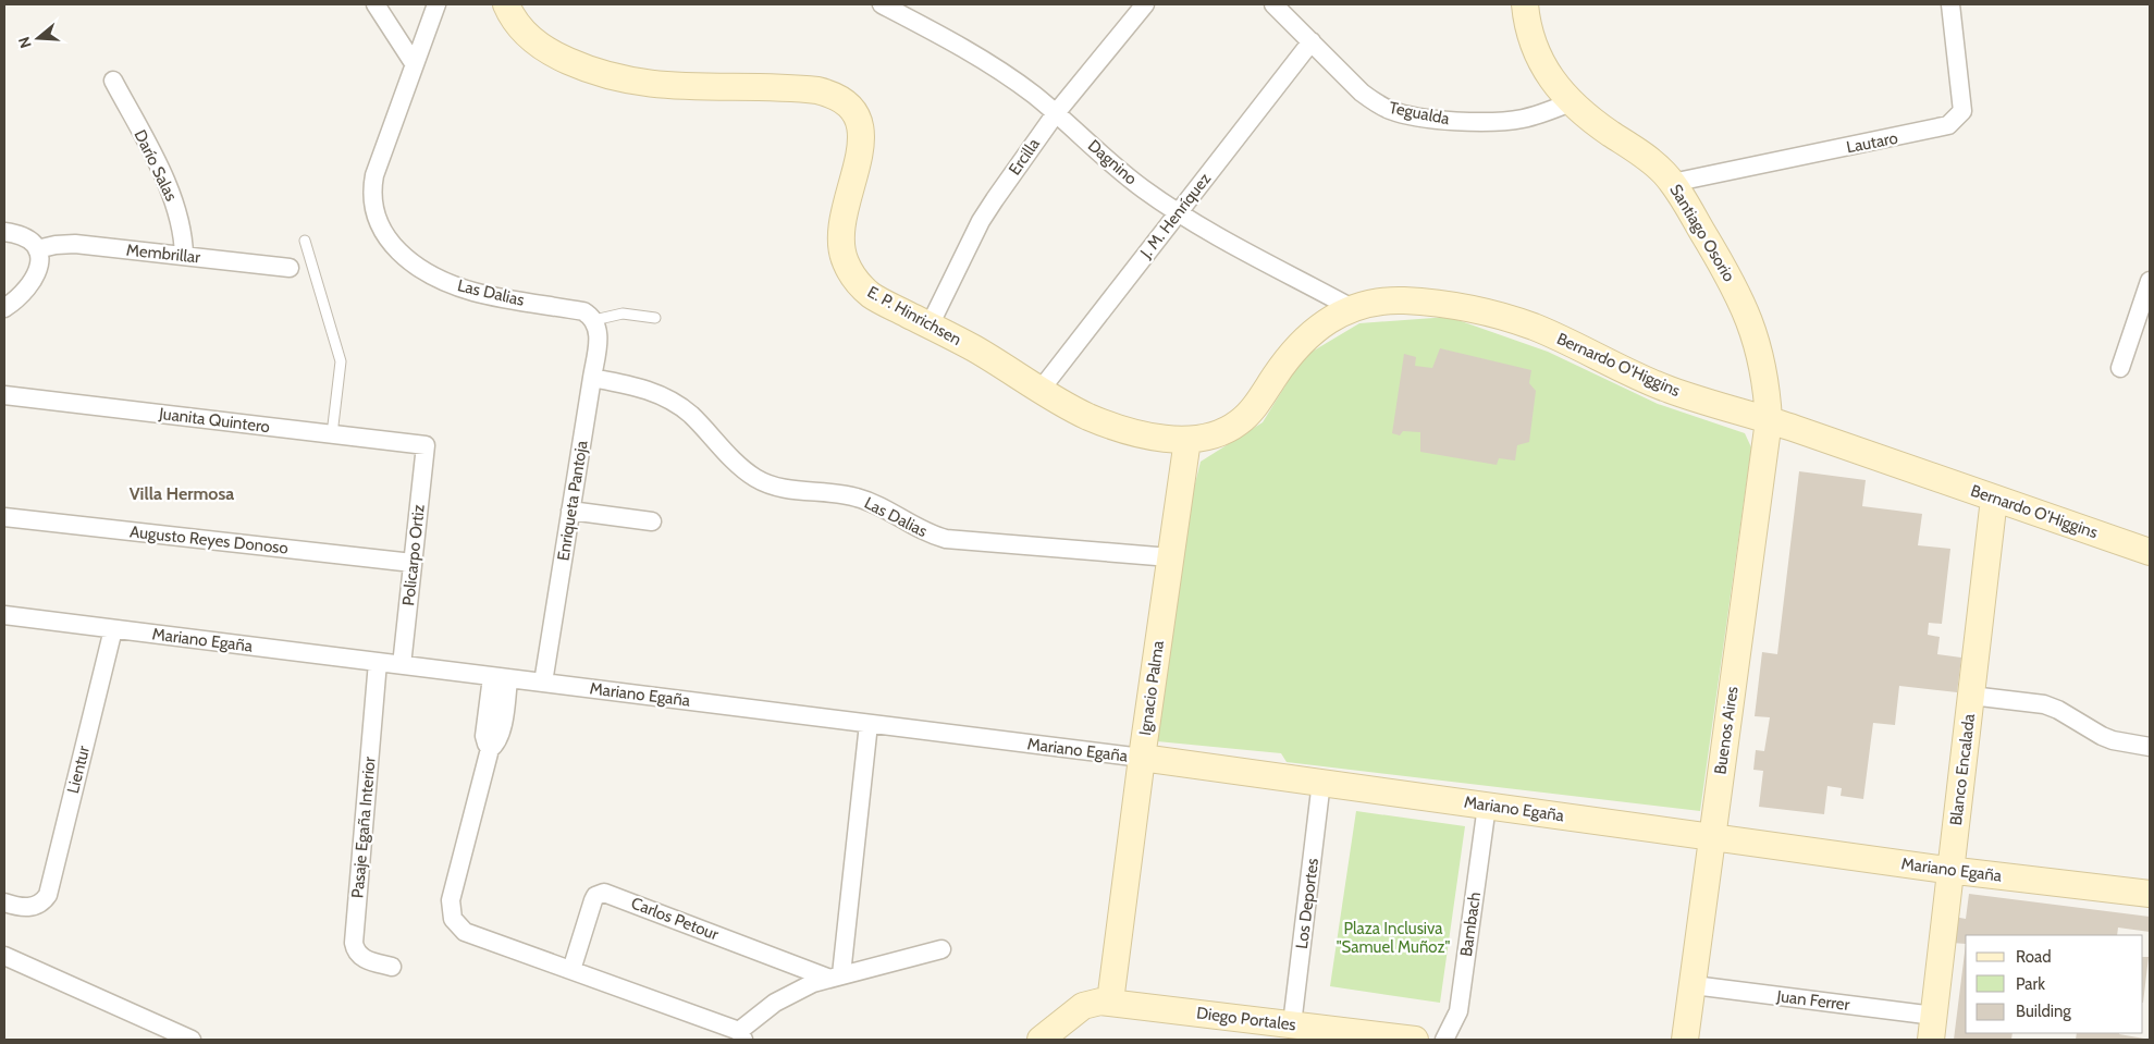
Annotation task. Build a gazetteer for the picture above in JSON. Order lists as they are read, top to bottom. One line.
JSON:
{"streets":{"street":["Tegualda","Lautaro","Ercilla","Dagnino","Darío Salas","J. M. Henríquez","Santiago Osorio","Membrillar","Las Dalias","E. P. Hinrichsen","Bernardo O'Higgins","Juanita Quintero","Enriqueta Pantoja","Augusto Reyes Donoso","Policarpo Ortiz","Mariano Egaña","Ignacio Palma","Buenos Aires","Lientur","Blanco Encalada","Pasaje Egaña Interior","Los Deportes","Carlos Petour","Bambach","Juan Ferrer","Diego Portales"]},"crossings":[["Tegualda","J. M. Henríquez"],["Tegualda","Santiago Osorio"],["Lautaro","Santiago Osorio"],["Ercilla","Dagnino"],["Ercilla","E. P. Hinrichsen"],["Dagnino","J. M. Henríquez"],["Dagnino","Bernardo O'Higgins"],["Darío Salas","Membrillar"],["J. M. Henríquez","E. P. Hinrichsen"],["Santiago Osorio","Bernardo O'Higgins"],["Santiago Osorio","Buenos Aires"],["Las Dalias","Enriqueta Pantoja"],["Las Dalias","Ignacio Palma"],["E. P. Hinrichsen","Bernardo O'Higgins"],["E. P. Hinrichsen","Ignacio Palma"],["Bernardo O'Higgins","Ignacio Palma"],["Bernardo O'Higgins","Buenos Aires"],["Bernardo O'Higgins","Blanco Encalada"],["Juanita Quintero","Policarpo Ortiz"],["Enriqueta Pantoja","Mariano Egaña"],["Augusto Reyes Donoso","Policarpo Ortiz"],["Policarpo Ortiz","Mariano Egaña"],["Mariano Egaña","Ignacio Palma"],["Mariano Egaña","Buenos Aires"],["Mariano Egaña","Lientur"],["Mariano Egaña","Blanco Encalada"],["Mariano Egaña","Pasaje Egaña Interior"],["Mariano Egaña","Los Deportes"],["Mariano Egaña","Bambach"],["Ignacio Palma","Diego Portales"],["Buenos Aires","Juan Ferrer"],["Blanco Encalada","Juan Ferrer"],["Los Deportes","Diego Portales"]],"districts":["Villa Hermosa"],"parks":["Plaza Inclusiva \"Samuel Muñoz\""],"legend":["Road","Park","Building"],"north":"left"}
